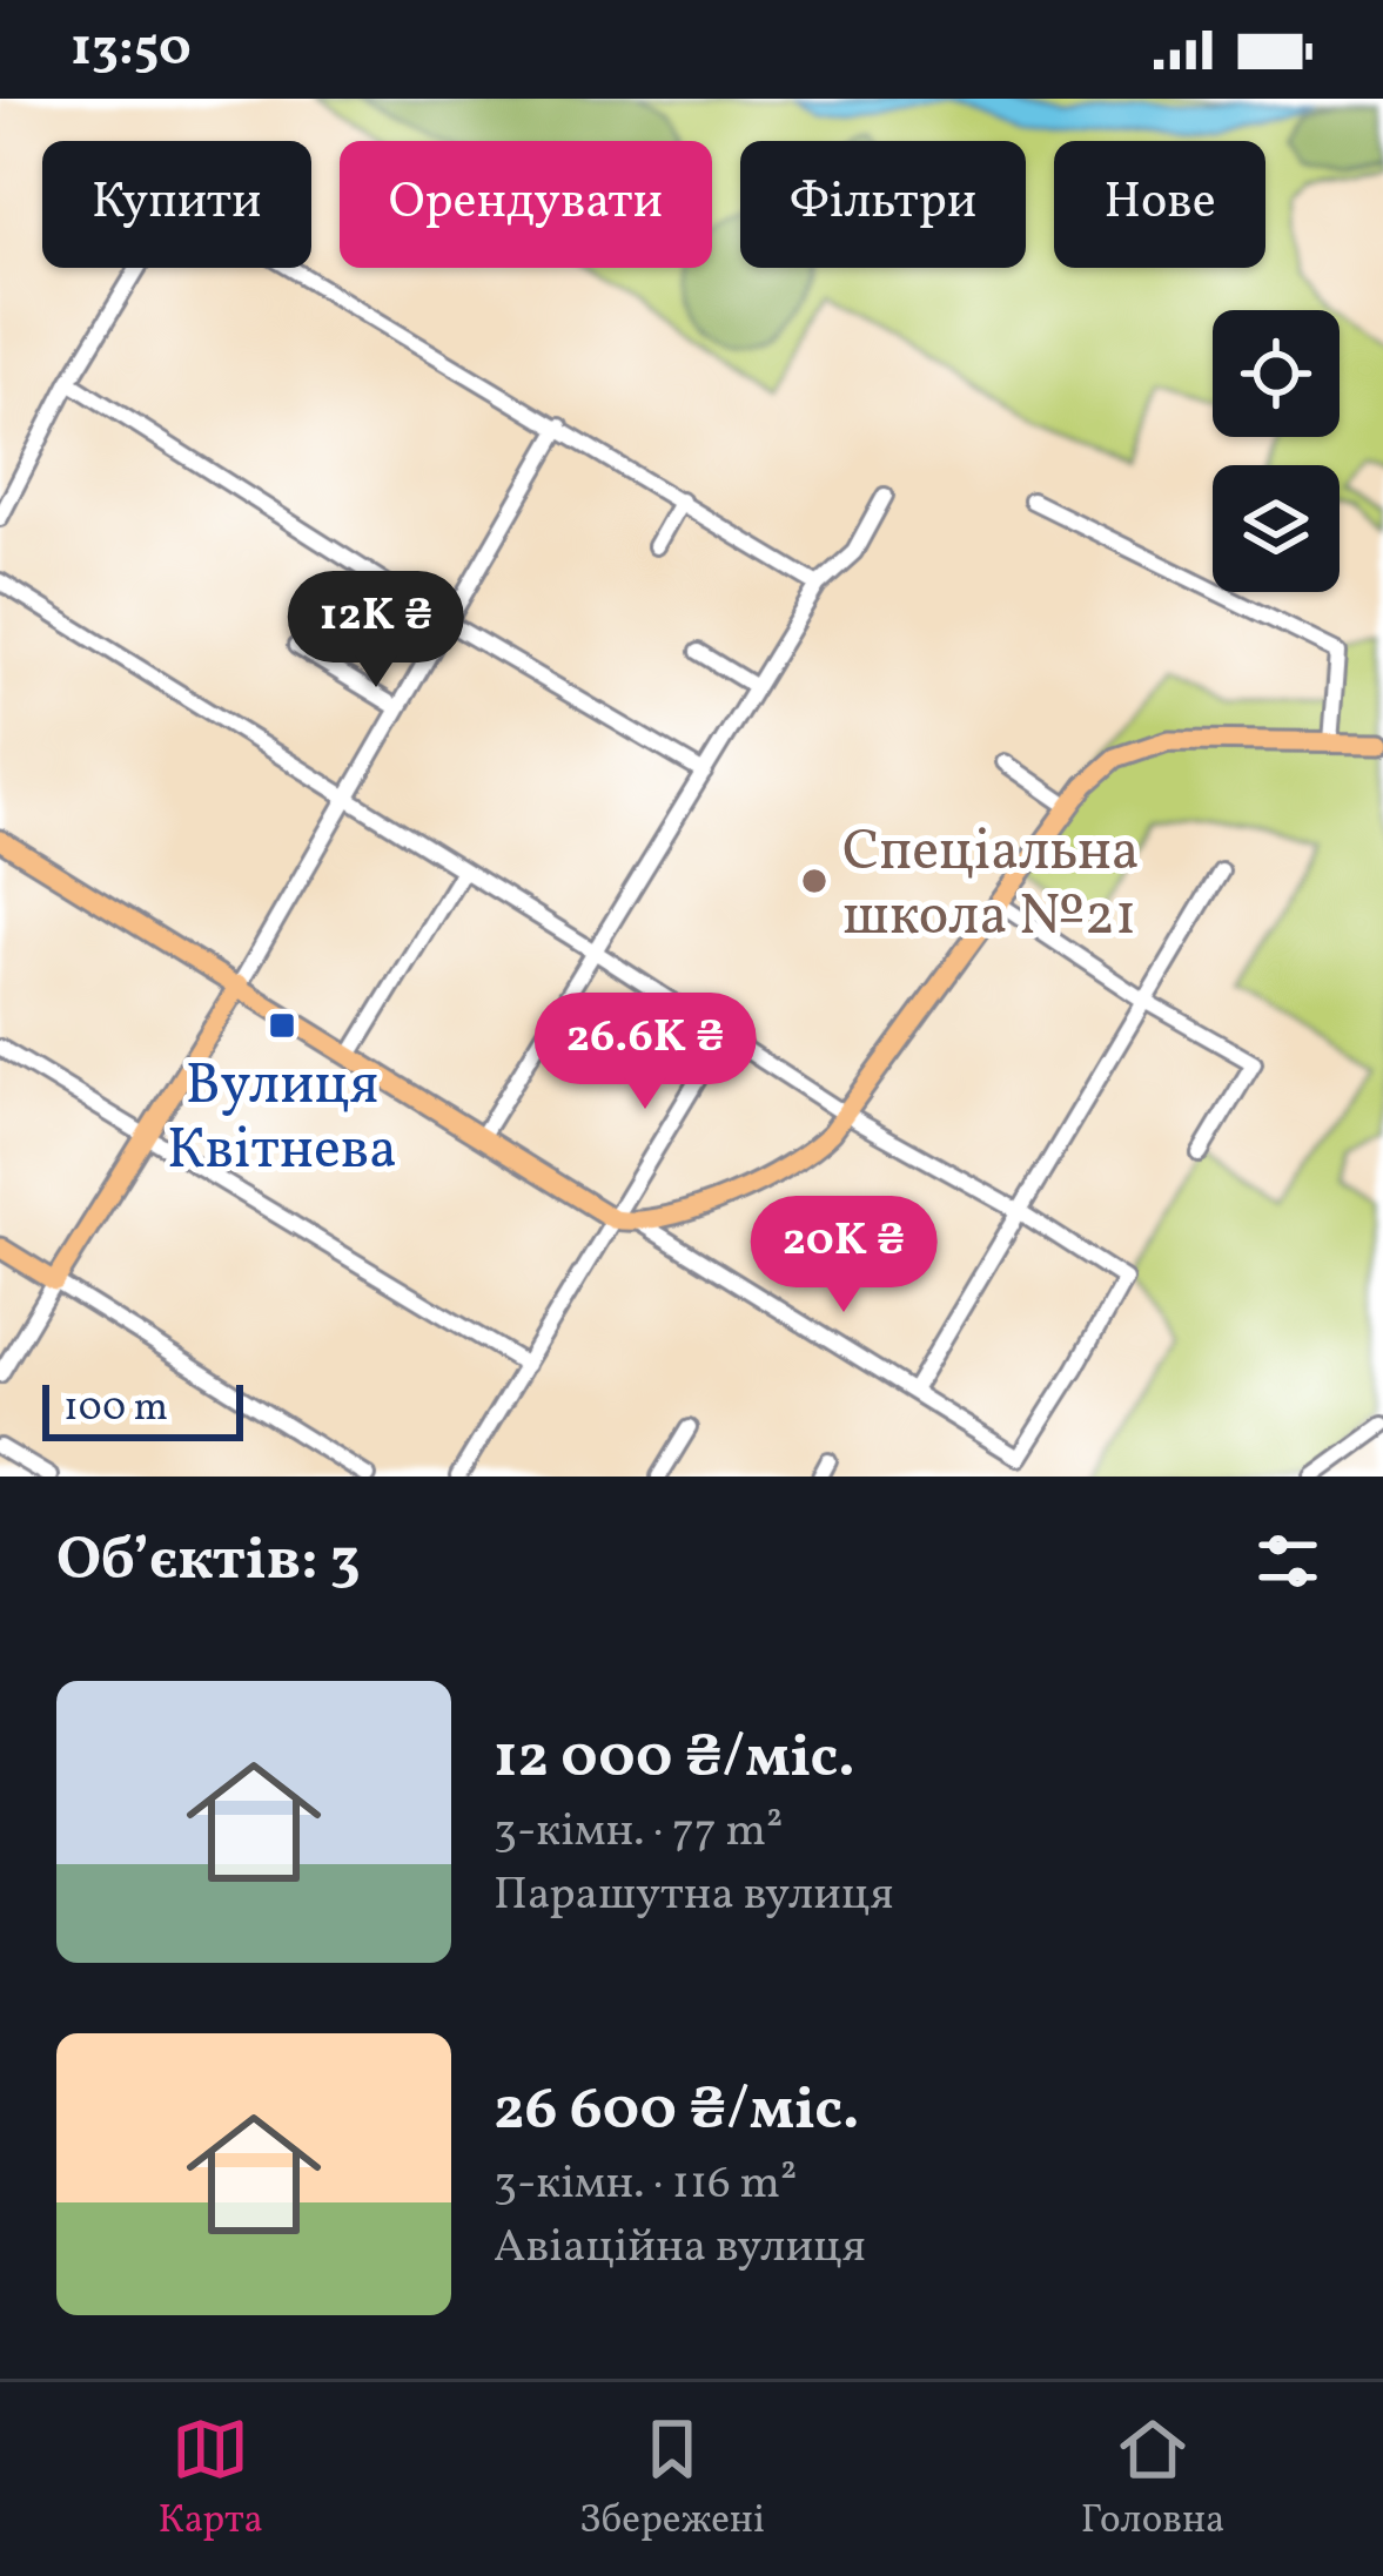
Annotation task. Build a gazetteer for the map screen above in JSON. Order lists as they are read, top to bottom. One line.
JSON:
{"places":{"other":["Спеціальна школа №21"],"transit":["Вулиця Квітнева"]},"scale_bar":"100 m","page":{"status":"13:50","chip":["Купити","Орендувати","Фільтри","Нове"],"price":["12K ₴","26.6K ₴","20K ₴"],"scale":"100 m","heading":"Об’єктів: 3","list":[{"name":"12 000 ₴/міс.","note":"3-кімн. · 77 m² · Парашутна вулиця"},{"name":"26 600 ₴/міс.","note":"3-кімн. · 116 m² · Авіаційна вулиця"}],"tabs":["Карта","Збережені","Головна"]}}
